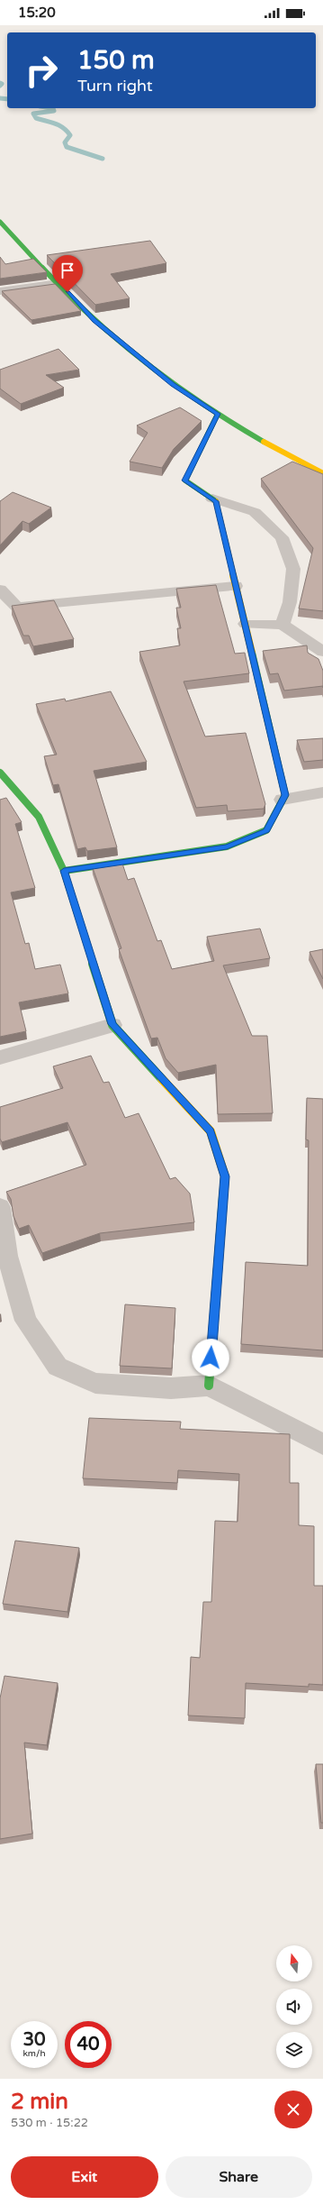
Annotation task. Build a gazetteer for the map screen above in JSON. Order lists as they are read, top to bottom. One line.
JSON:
{"north":"top","page":{"status":"15:20","turn":["150 m","Turn right"],"speed":"30 km/h","limit":"40","heading":["2 min","530 m · 15:22"],"buttons":["Exit","Share"]}}
